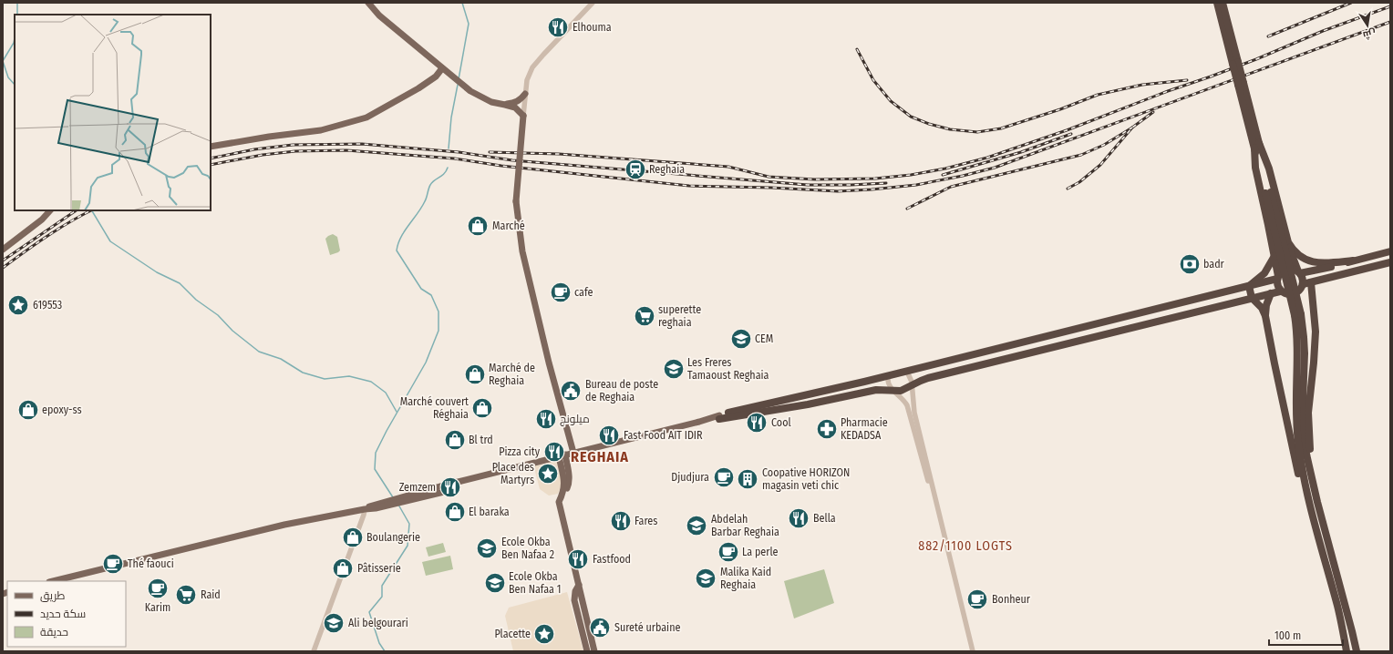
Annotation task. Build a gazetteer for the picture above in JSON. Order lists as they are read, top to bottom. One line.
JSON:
{"districts":["REGHAIA","882/1100 LOGTS"],"places":{"restaurant":["Elhouma","ميلونج","Cool","Fast Food AIT IDIR","Pizza city","Zemzem","Bella","Fares","Fastfood"],"station":["Reghaia"],"shop":["Marché","Marché de Reghaia","Marché couvert Réghaia","epoxy-ss","Bl trd","El baraka","Boulangerie","Pâtisserie"],"bank":["badr"],"cafe":["cafe","Djudjura","La perle","Thé faouci","Karim","Bonheur"],"place":["619553","Place des Martyrs","Placette"],"supermarket":["superette reghaia","Raid"],"school or university":["CEM","Les Freres Tamaoust Reghaia","Abdelah Barbar Reghaia","Ecole Okba Ben Nafaa 2","Malika Kaid Reghaia","Ecole Okba Ben Nafaa 1","Ali belgourari"],"public building":["Bureau de poste de Reghaia","Sureté urbaine"],"pharmacy":["Pharmacie KEDADSA"],"building":["Coopative HORIZON magasin veti chic"]},"legend":["طريق","سكة حديد","حديقة"],"scale_bar":"100 m","north":"bottom"}
